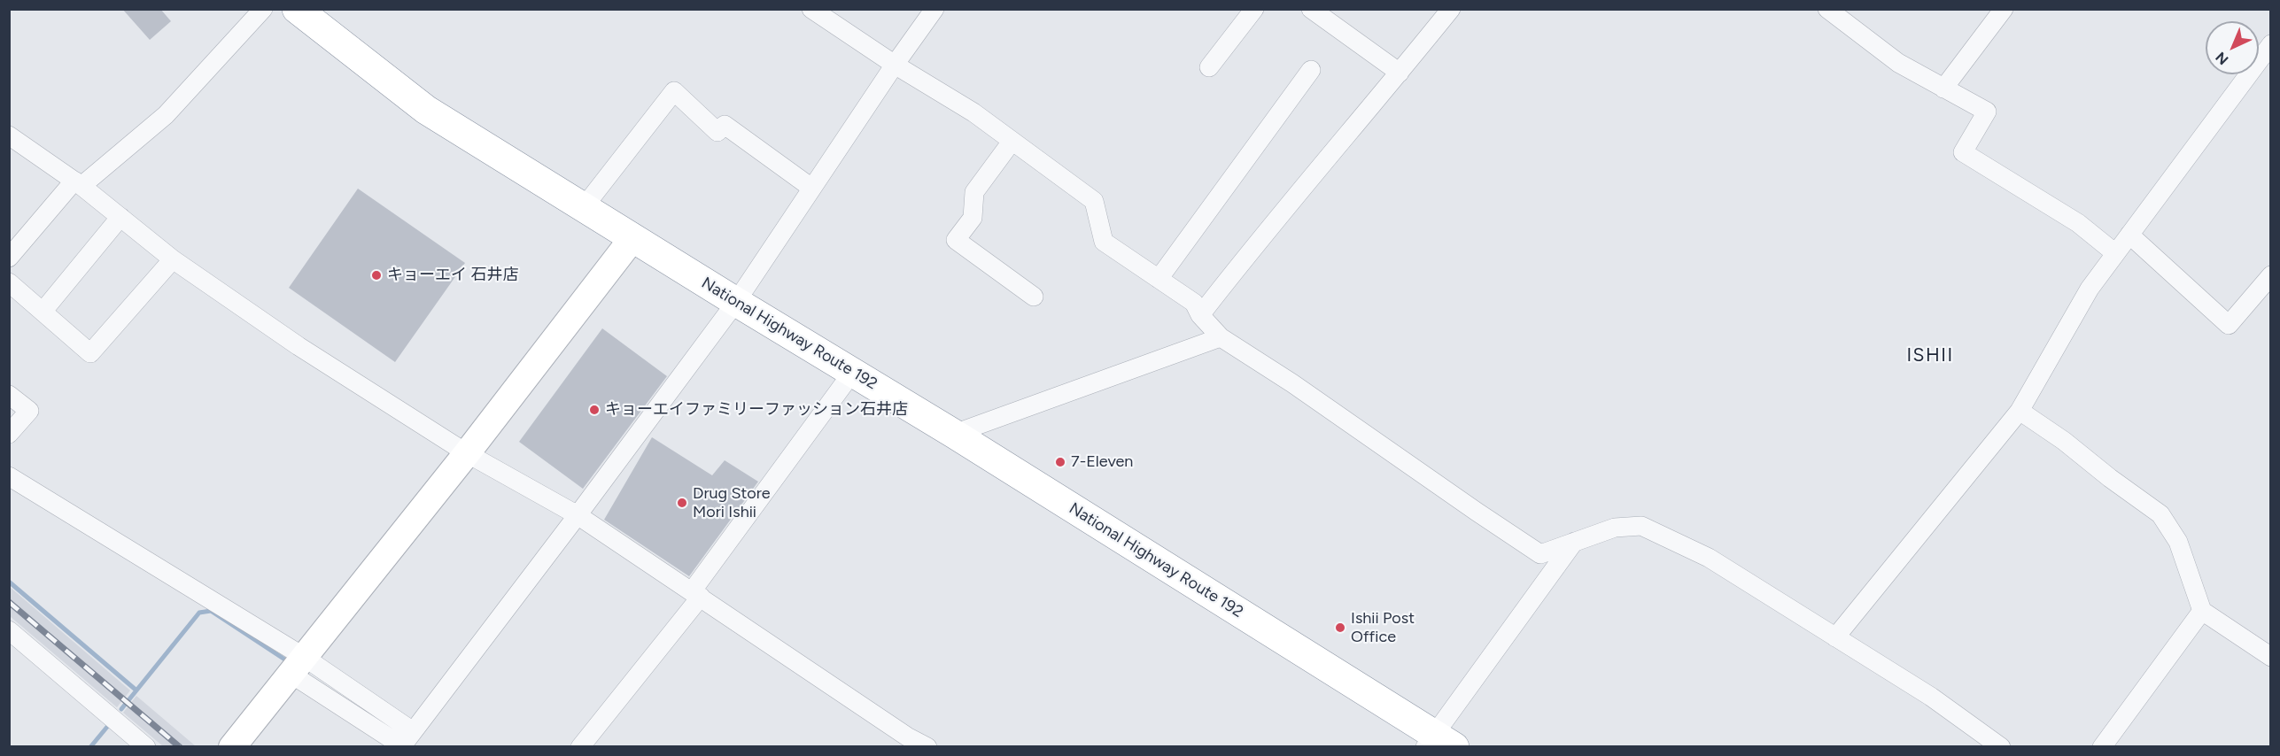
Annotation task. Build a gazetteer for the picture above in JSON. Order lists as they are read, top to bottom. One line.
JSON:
{"streets":{"highway":["National Highway Route 192"]},"districts":["ISHII"],"places":["キョーエイ 石井店","キョーエイファミリーファッション石井店","7-Eleven","Drug Store Mori Ishii","Ishii Post Office"],"north":"bottom left"}
